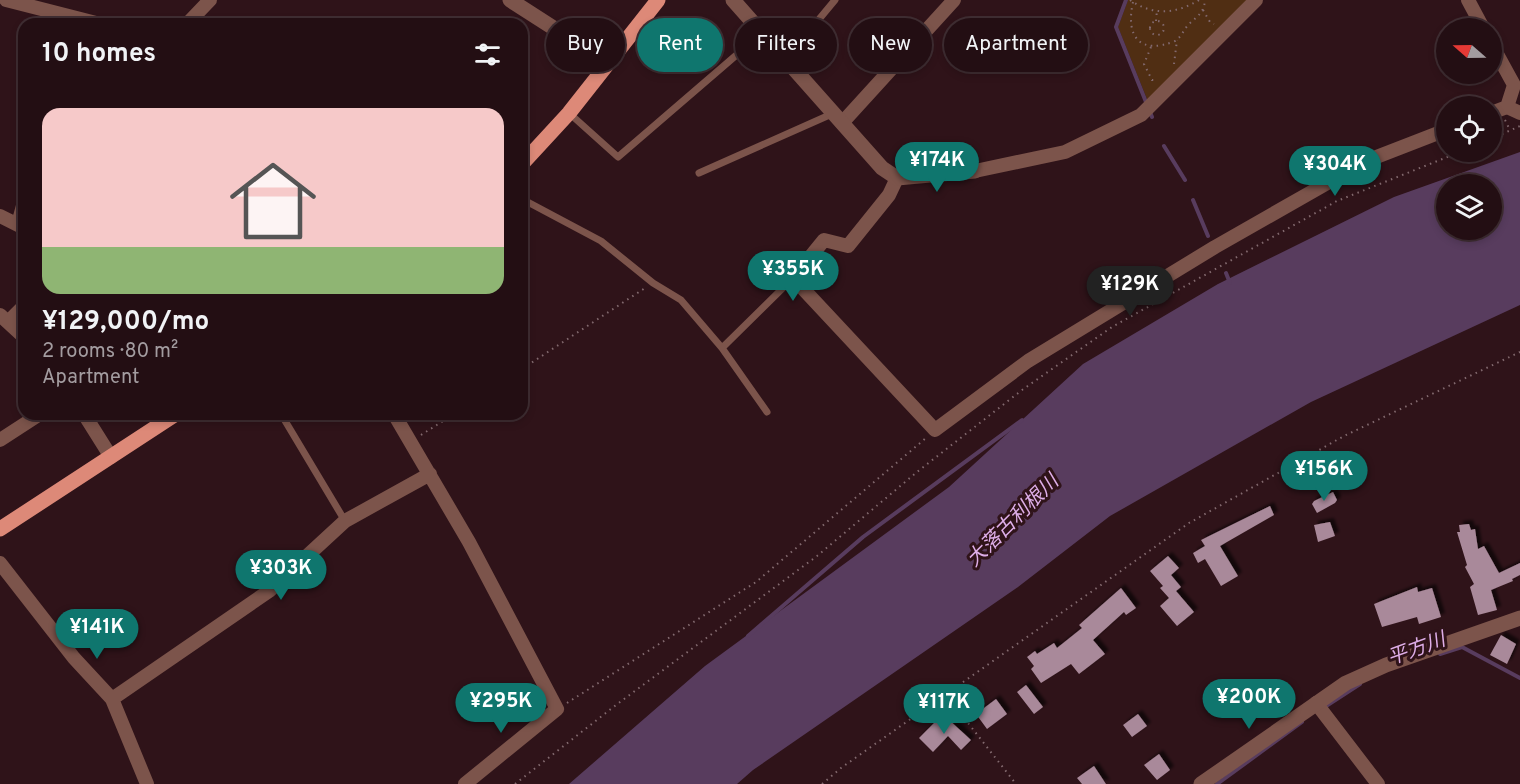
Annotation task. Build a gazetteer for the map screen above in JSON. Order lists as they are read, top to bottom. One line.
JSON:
{"water":["大落古利根川","平方川"],"north":"left","page":{"chip":["Buy","Rent","Filters","New","Apartment"],"heading":"10 homes","list":[{"name":"¥129,000/mo","note":"2 rooms · 80 m² · Apartment"}],"price":["¥174K","¥304K","¥355K","¥129K","¥156K","¥303K","¥141K","¥200K","¥295K","¥117K"]}}
